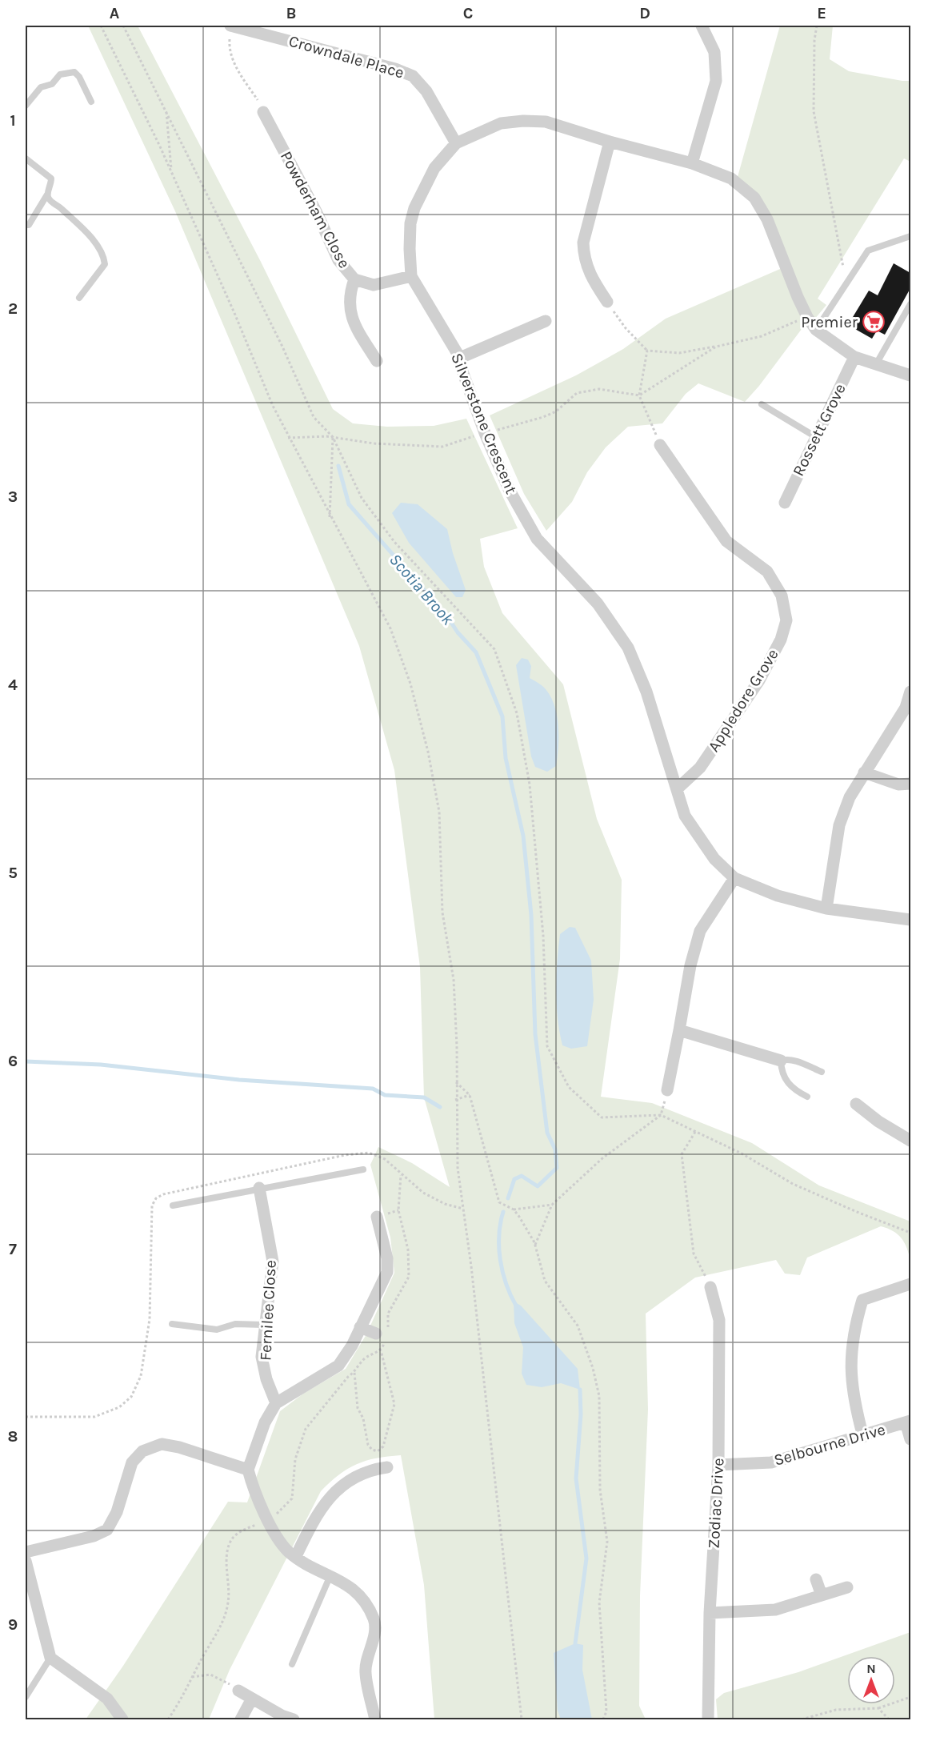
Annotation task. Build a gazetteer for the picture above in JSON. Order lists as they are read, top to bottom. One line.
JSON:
{"streets":{"street":["Crowndale Place","Powderham Close","Silverstone Crescent","Rossett Grove","Appledore Grove","Fernilee Close","Selbourne Drive","Zodiac Drive"]},"crossings":[["Crowndale Place","Silverstone Crescent"],["Powderham Close","Silverstone Crescent"],["Silverstone Crescent","Rossett Grove"],["Silverstone Crescent","Appledore Grove"],["Selbourne Drive","Zodiac Drive"]],"water":["Scotia Brook"],"places":{"supermarket":["Premier"]},"north":"top","grid":{"columns":["A","B","C","D","E"],"rows":["1","2","3","4","5","6","7","8","9"]}}
